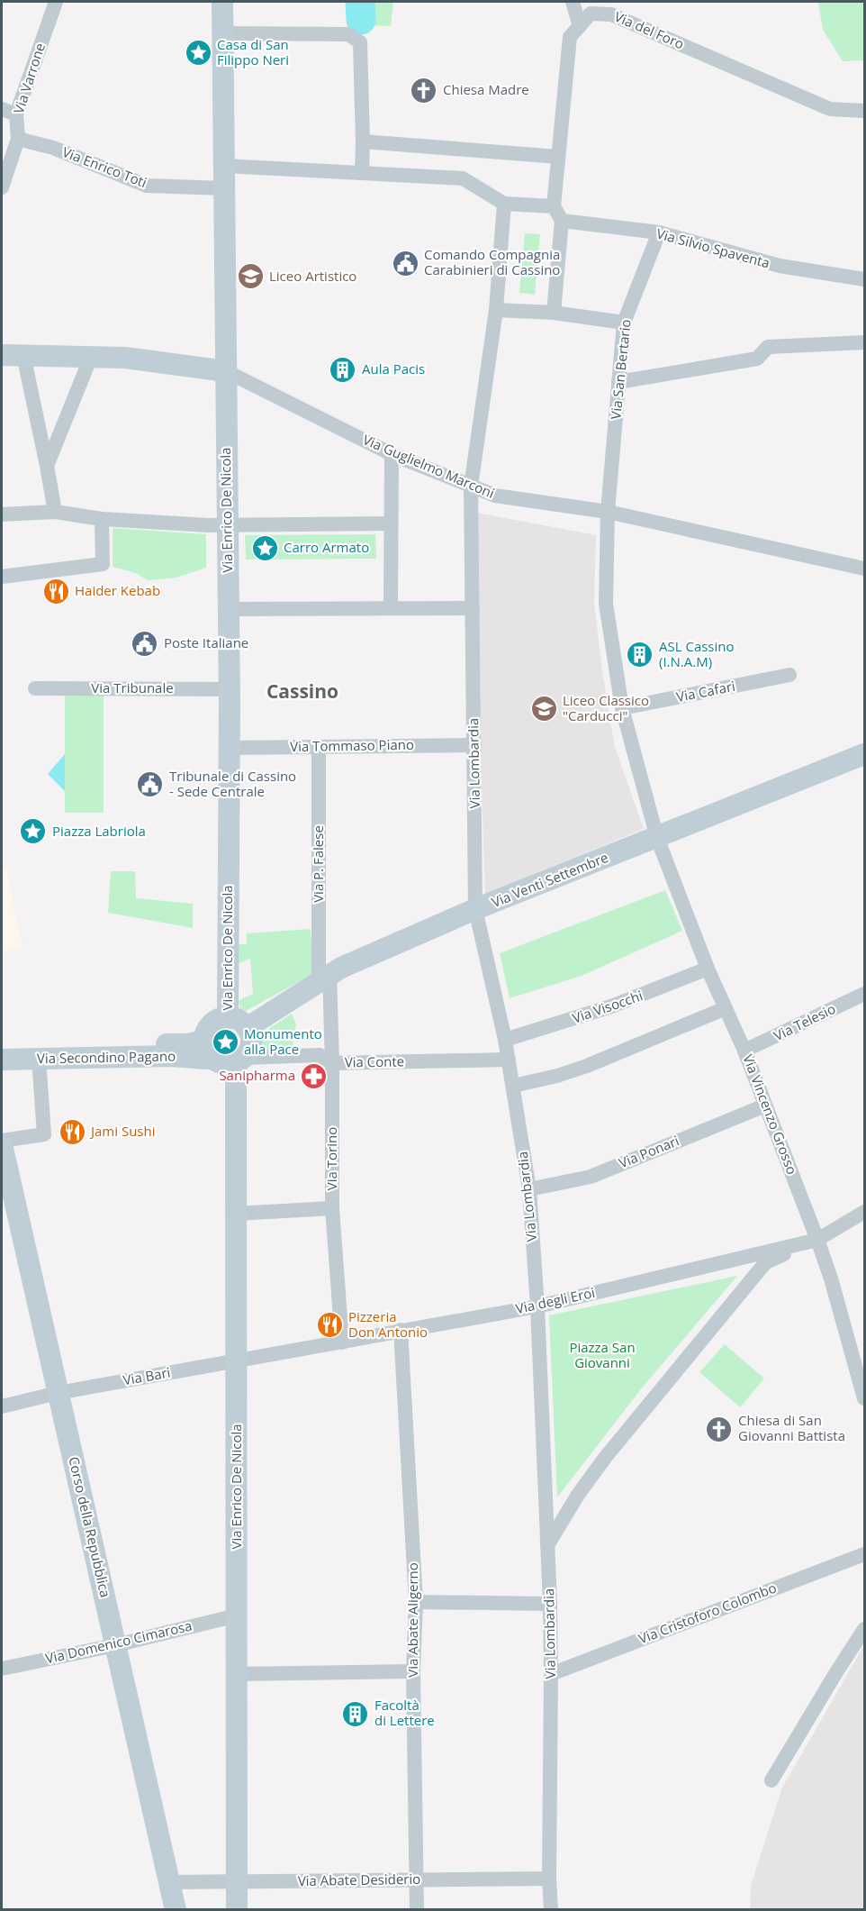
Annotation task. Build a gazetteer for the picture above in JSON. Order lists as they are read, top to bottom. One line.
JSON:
{"streets":{"main road":["Via Guglielmo Marconi","Via Enrico De Nicola","Via Venti Settembre","Via Secondino Pagano","Corso della Repubblica"],"street":["Via del Foro","Via Varrone","Via Enrico Toti","Via Silvio Spaventa","Via San Bertario","Via Tribunale","Via Cafari","Via Tommaso Piano","Via Lombardia","Via P. Falese","Via Visocchi","Via Telesio","Via Conte","Via Vincenzo Grosso","Via Ponari","Via Torino","Via degli Eroi","Via Bari","Via Cristoforo Colombo","Via Abate Aligerno","Via Domenico Cimarosa","Via Abate Desiderio"]},"crossings":[["Via Varrone","Via Enrico Toti"],["Via Enrico Toti","Via Enrico De Nicola"],["Via Silvio Spaventa","Via San Bertario"],["Via San Bertario","Via Guglielmo Marconi"],["Via San Bertario","Via Cafari"],["Via San Bertario","Via Vincenzo Grosso"],["Via Guglielmo Marconi","Via Enrico De Nicola"],["Via Guglielmo Marconi","Via Lombardia"],["Via Enrico De Nicola","Via Tribunale"],["Via Enrico De Nicola","Via Tommaso Piano"],["Via Enrico De Nicola","Via Venti Settembre"],["Via Enrico De Nicola","Via Secondino Pagano"],["Via Enrico De Nicola","Via Conte"],["Via Enrico De Nicola","Via degli Eroi"],["Via Enrico De Nicola","Via Bari"],["Via Enrico De Nicola","Via Domenico Cimarosa"],["Via Enrico De Nicola","Via Abate Desiderio"],["Via Cafari","Via Vincenzo Grosso"],["Via Tommaso Piano","Via Lombardia"],["Via Tommaso Piano","Via P. Falese"],["Via Lombardia","Via Venti Settembre"],["Via Lombardia","Via Visocchi"],["Via Lombardia","Via Conte"],["Via Lombardia","Via Ponari"],["Via Lombardia","Via degli Eroi"],["Via Lombardia","Via Cristoforo Colombo"],["Via Lombardia","Via Abate Desiderio"],["Via P. Falese","Via Venti Settembre"],["Via P. Falese","Via Torino"],["Via Venti Settembre","Via Secondino Pagano"],["Via Venti Settembre","Via Conte"],["Via Venti Settembre","Via Vincenzo Grosso"],["Via Venti Settembre","Via Torino"],["Via Visocchi","Via Vincenzo Grosso"],["Via Telesio","Via Vincenzo Grosso"],["Via Secondino Pagano","Via Conte"],["Via Conte","Via Torino"],["Via Vincenzo Grosso","Via Ponari"],["Via Vincenzo Grosso","Via degli Eroi"],["Via Torino","Via degli Eroi"],["Via degli Eroi","Via Bari"],["Via degli Eroi","Via Abate Aligerno"],["Via Bari","Corso della Repubblica"],["Corso della Repubblica","Via Domenico Cimarosa"],["Corso della Repubblica","Via Abate Desiderio"],["Via Abate Aligerno","Via Abate Desiderio"]],"districts":["Cassino"],"parks":["Piazza San Giovanni"],"places":{"place":["Casa di San Filippo Neri","Carro Armato","Piazza Labriola","Monumento alla Pace"],"church":["Chiesa Madre","Chiesa di San Giovanni Battista"],"public building":["Comando Compagnia Carabinieri di Cassino","Poste Italiane","Tribunale di Cassino - Sede Centrale"],"school or university":["Liceo Artistico","Liceo Classico \"Carducci\""],"building":["Aula Pacis","ASL Cassino (I.N.A.M)","Facoltà di Lettere"],"restaurant":["Haider Kebab","Jami Sushi","Pizzeria Don Antonio"],"pharmacy":["Sanipharma"]}}
